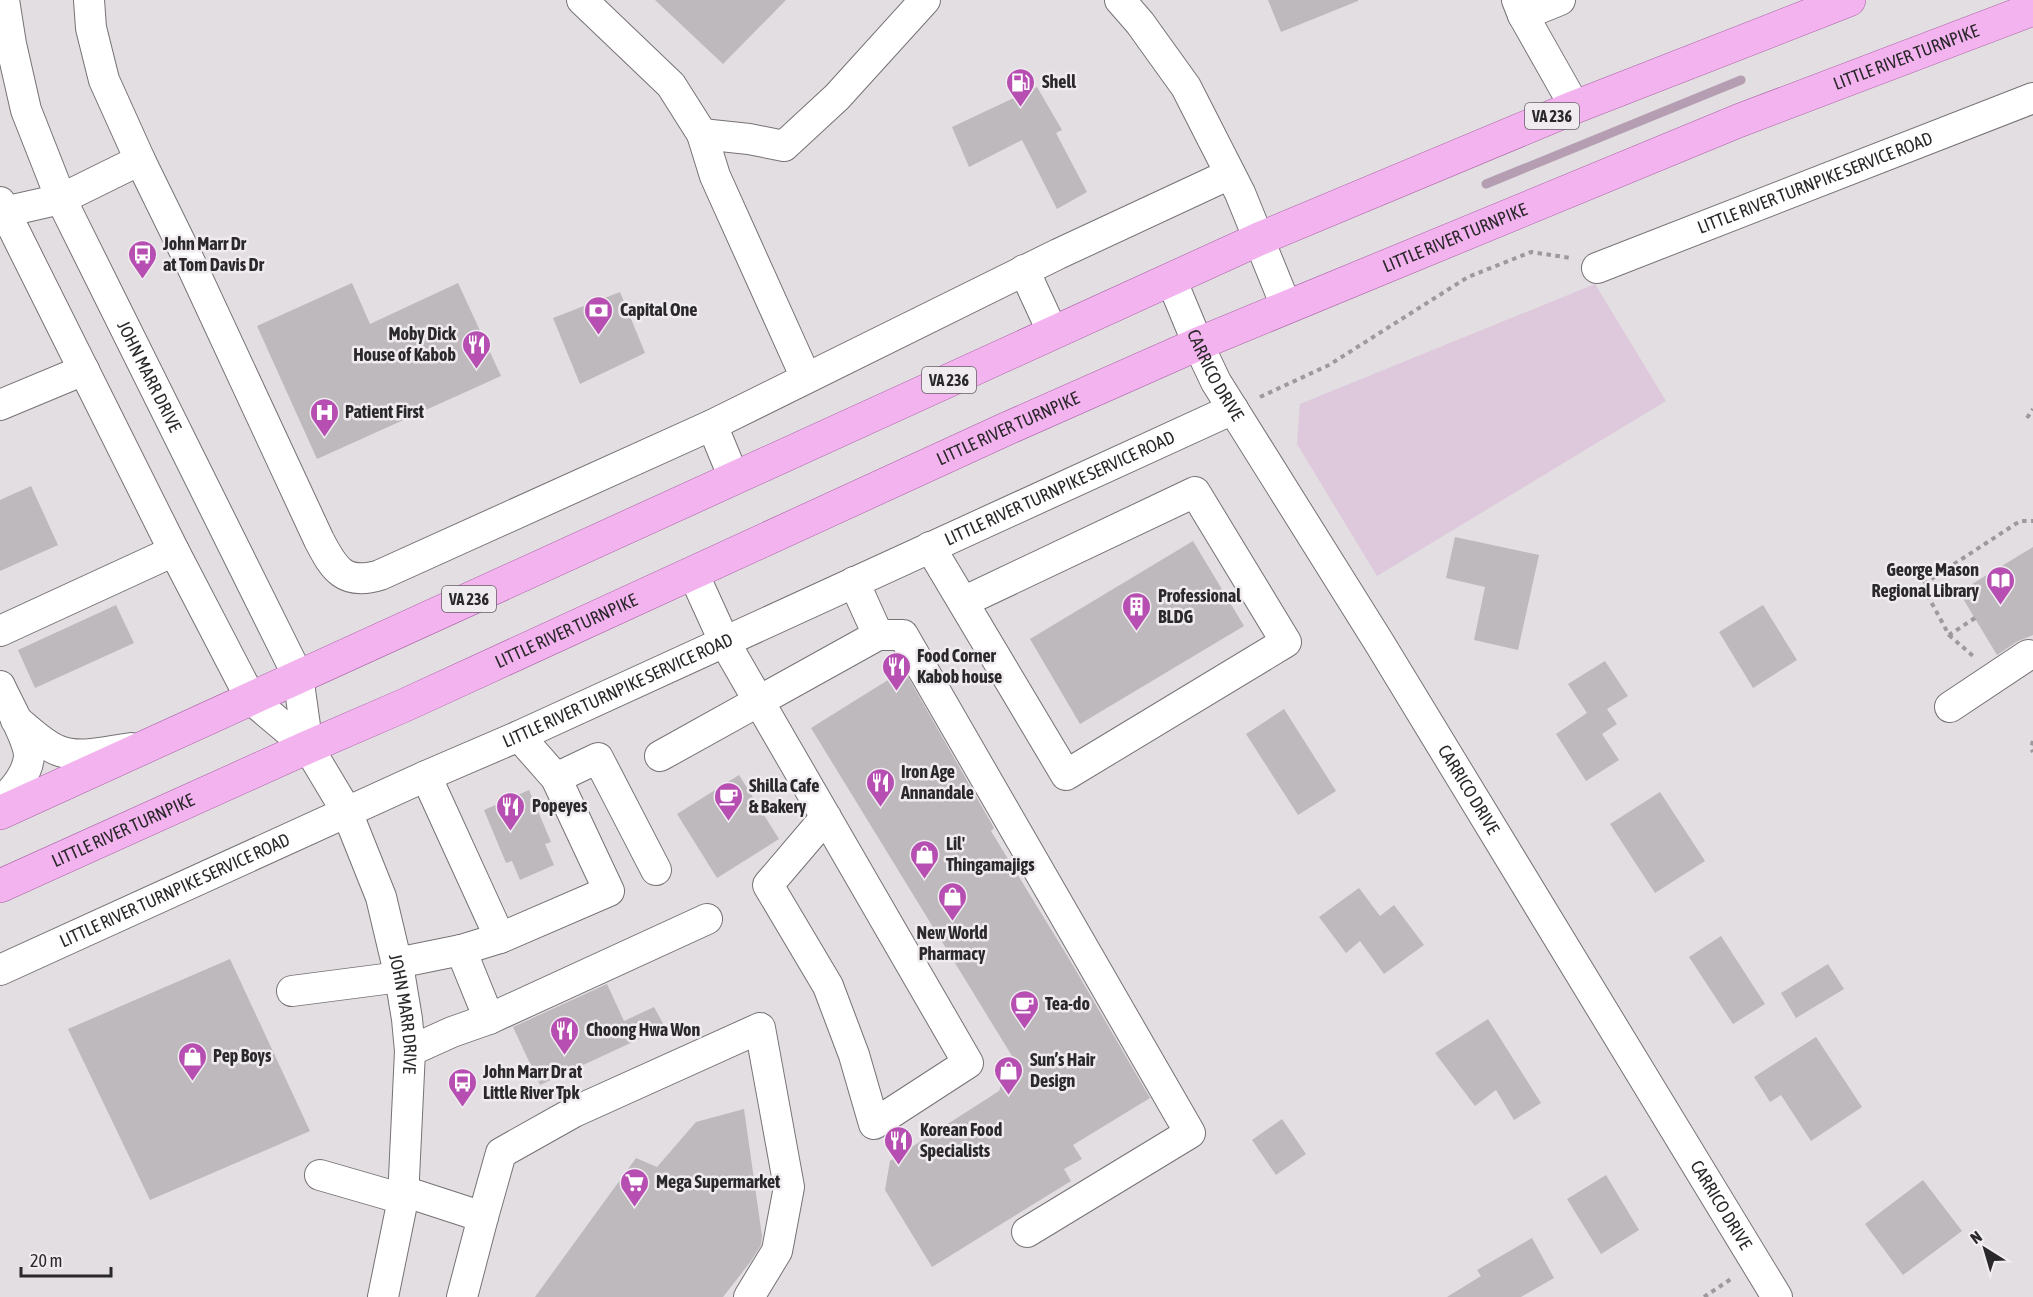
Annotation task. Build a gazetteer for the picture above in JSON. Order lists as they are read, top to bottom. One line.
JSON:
{"streets":{"main road":["LITTLE RIVER TURNPIKE","VA 236"],"street":["LITTLE RIVER TURNPIKE SERVICE ROAD","CARRICO DRIVE","JOHN MARR DRIVE"]},"crossings":[["LITTLE RIVER TURNPIKE","CARRICO DRIVE"],["LITTLE RIVER TURNPIKE","JOHN MARR DRIVE"],["VA 236","CARRICO DRIVE"],["VA 236","JOHN MARR DRIVE"],["LITTLE RIVER TURNPIKE SERVICE ROAD","CARRICO DRIVE"],["LITTLE RIVER TURNPIKE SERVICE ROAD","JOHN MARR DRIVE"]],"places":{"fuel station":["Shell"],"bus stop":["John Marr Dr at Tom Davis Dr","John Marr Dr at Little River Tpk"],"bank":["Capital One"],"restaurant":["Moby Dick House of Kabob","Food Corner Kabob house","Iron Age Annandale","Popeyes","Choong Hwa Won","Korean Food Specialists"],"hospital":["Patient First"],"library":["George Mason Regional Library"],"building":["Professional BLDG"],"cafe":["Shilla Cafe & Bakery","Tea-do"],"shop":["Lil' Thingamajigs","New World Pharmacy","Pep Boys","Sun’s Hair Design"],"supermarket":["Mega Supermarket"]},"scale_bar":"20 m","north":"top left"}
